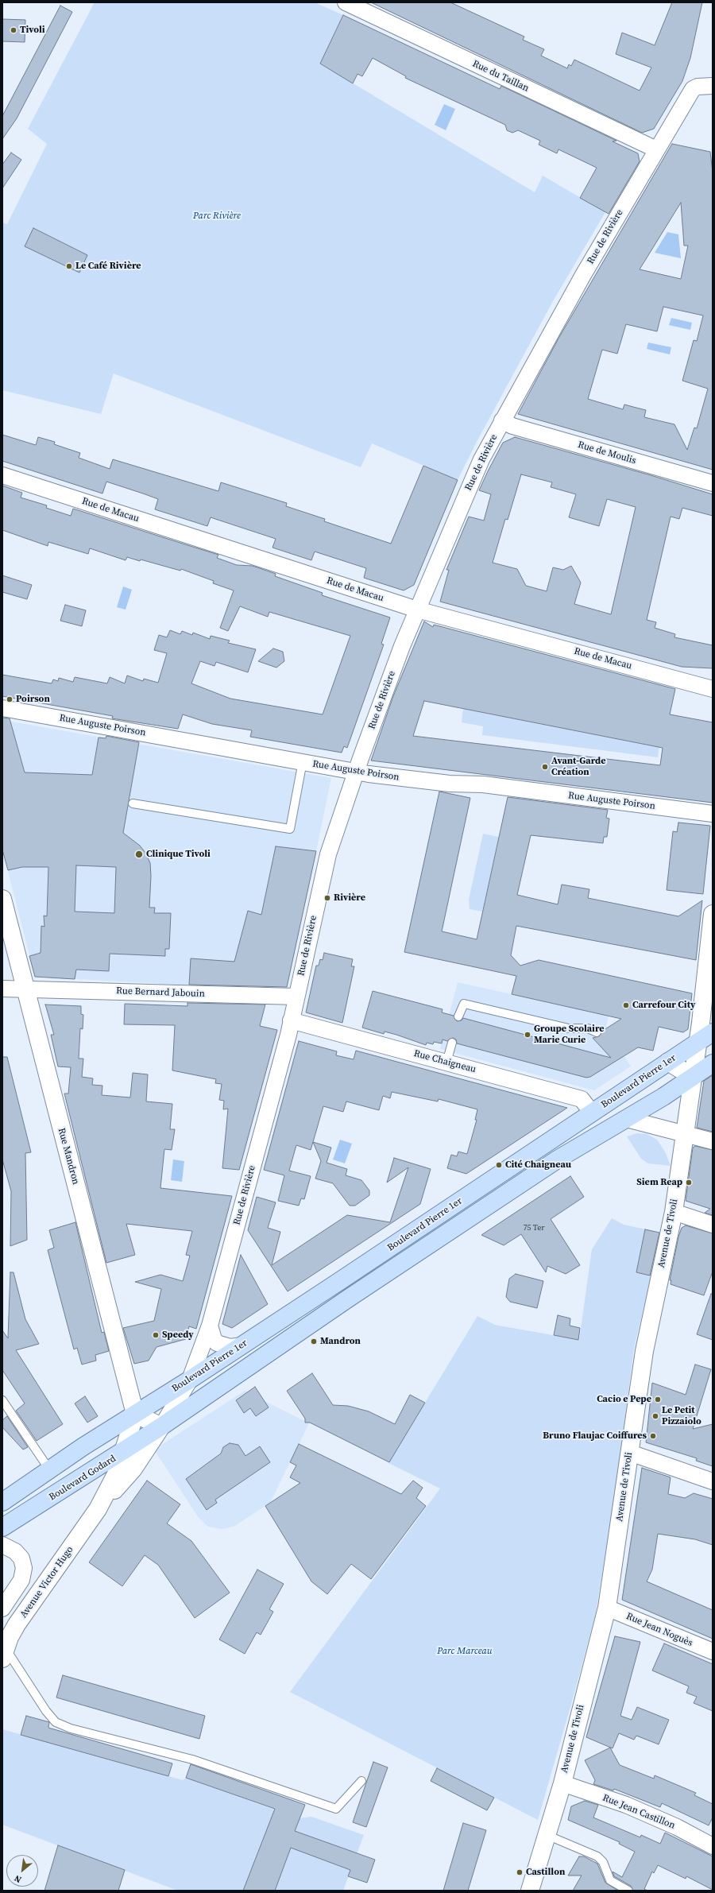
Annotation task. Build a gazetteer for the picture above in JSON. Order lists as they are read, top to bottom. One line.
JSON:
{"streets":{"main road":["Boulevard Pierre 1er","Boulevard Godard"],"street":["Rue du Taillan","Rue de Rivière","Rue de Moulis","Rue de Macau","Rue Auguste Poirson","Rue Bernard Jabouin","Rue Chaigneau","Rue Mandron","Avenue de Tivoli","Avenue Victor Hugo","Rue Jean Noguès","Rue Jean Castillon"]},"crossings":[["Rue du Taillan","Rue de Rivière"],["Rue de Rivière","Rue de Moulis"],["Rue de Rivière","Rue de Macau"],["Rue de Rivière","Rue Auguste Poirson"],["Rue de Rivière","Rue Bernard Jabouin"],["Rue de Rivière","Rue Chaigneau"],["Rue de Rivière","Boulevard Pierre 1er"],["Rue de Rivière","Boulevard Godard"],["Rue de Rivière","Avenue Victor Hugo"],["Rue Bernard Jabouin","Rue Mandron"],["Rue Chaigneau","Boulevard Pierre 1er"],["Boulevard Pierre 1er","Rue Mandron"],["Boulevard Pierre 1er","Avenue de Tivoli"],["Boulevard Pierre 1er","Boulevard Godard"],["Boulevard Pierre 1er","Avenue Victor Hugo"],["Rue Mandron","Avenue Victor Hugo"],["Avenue de Tivoli","Rue Jean Noguès"],["Avenue de Tivoli","Rue Jean Castillon"],["Boulevard Godard","Avenue Victor Hugo"]],"parks":["Parc Rivière","Parc Marceau"],"places":["Tivoli","Le Café Rivière","Poirson","Avant-Garde Création","Clinique Tivoli","Rivière","Carrefour City","Groupe Scolaire Marie Curie","Cité Chaigneau","Siem Reap","Speedy","Mandron","Cacio e Pepe","Le Petit Pizzaiolo","Bruno Flaujac Coiffures","Castillon"],"house_numbers":["75 Ter"],"north":"bottom left"}
